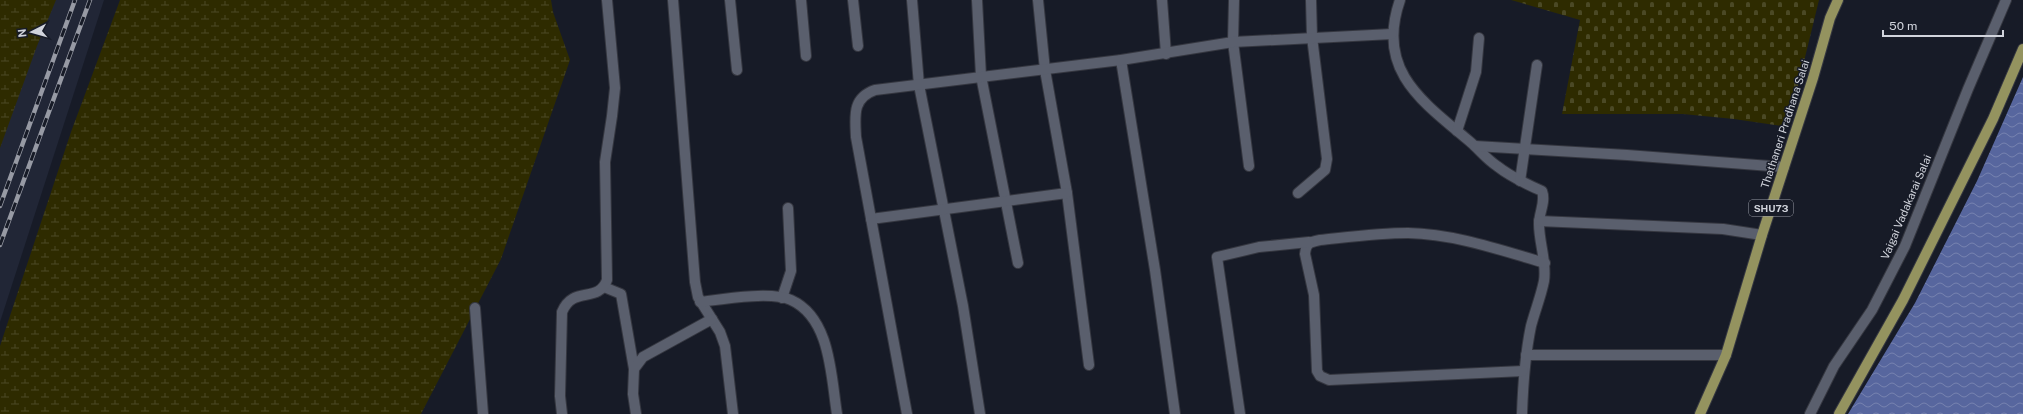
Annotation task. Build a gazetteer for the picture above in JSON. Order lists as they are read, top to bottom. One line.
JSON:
{"streets":{"main road":["Thathaneri Pradhana Salai","SHU73"],"street":["Vaigai Vadakarai Salai"]},"scale_bar":"50 m","north":"left"}
